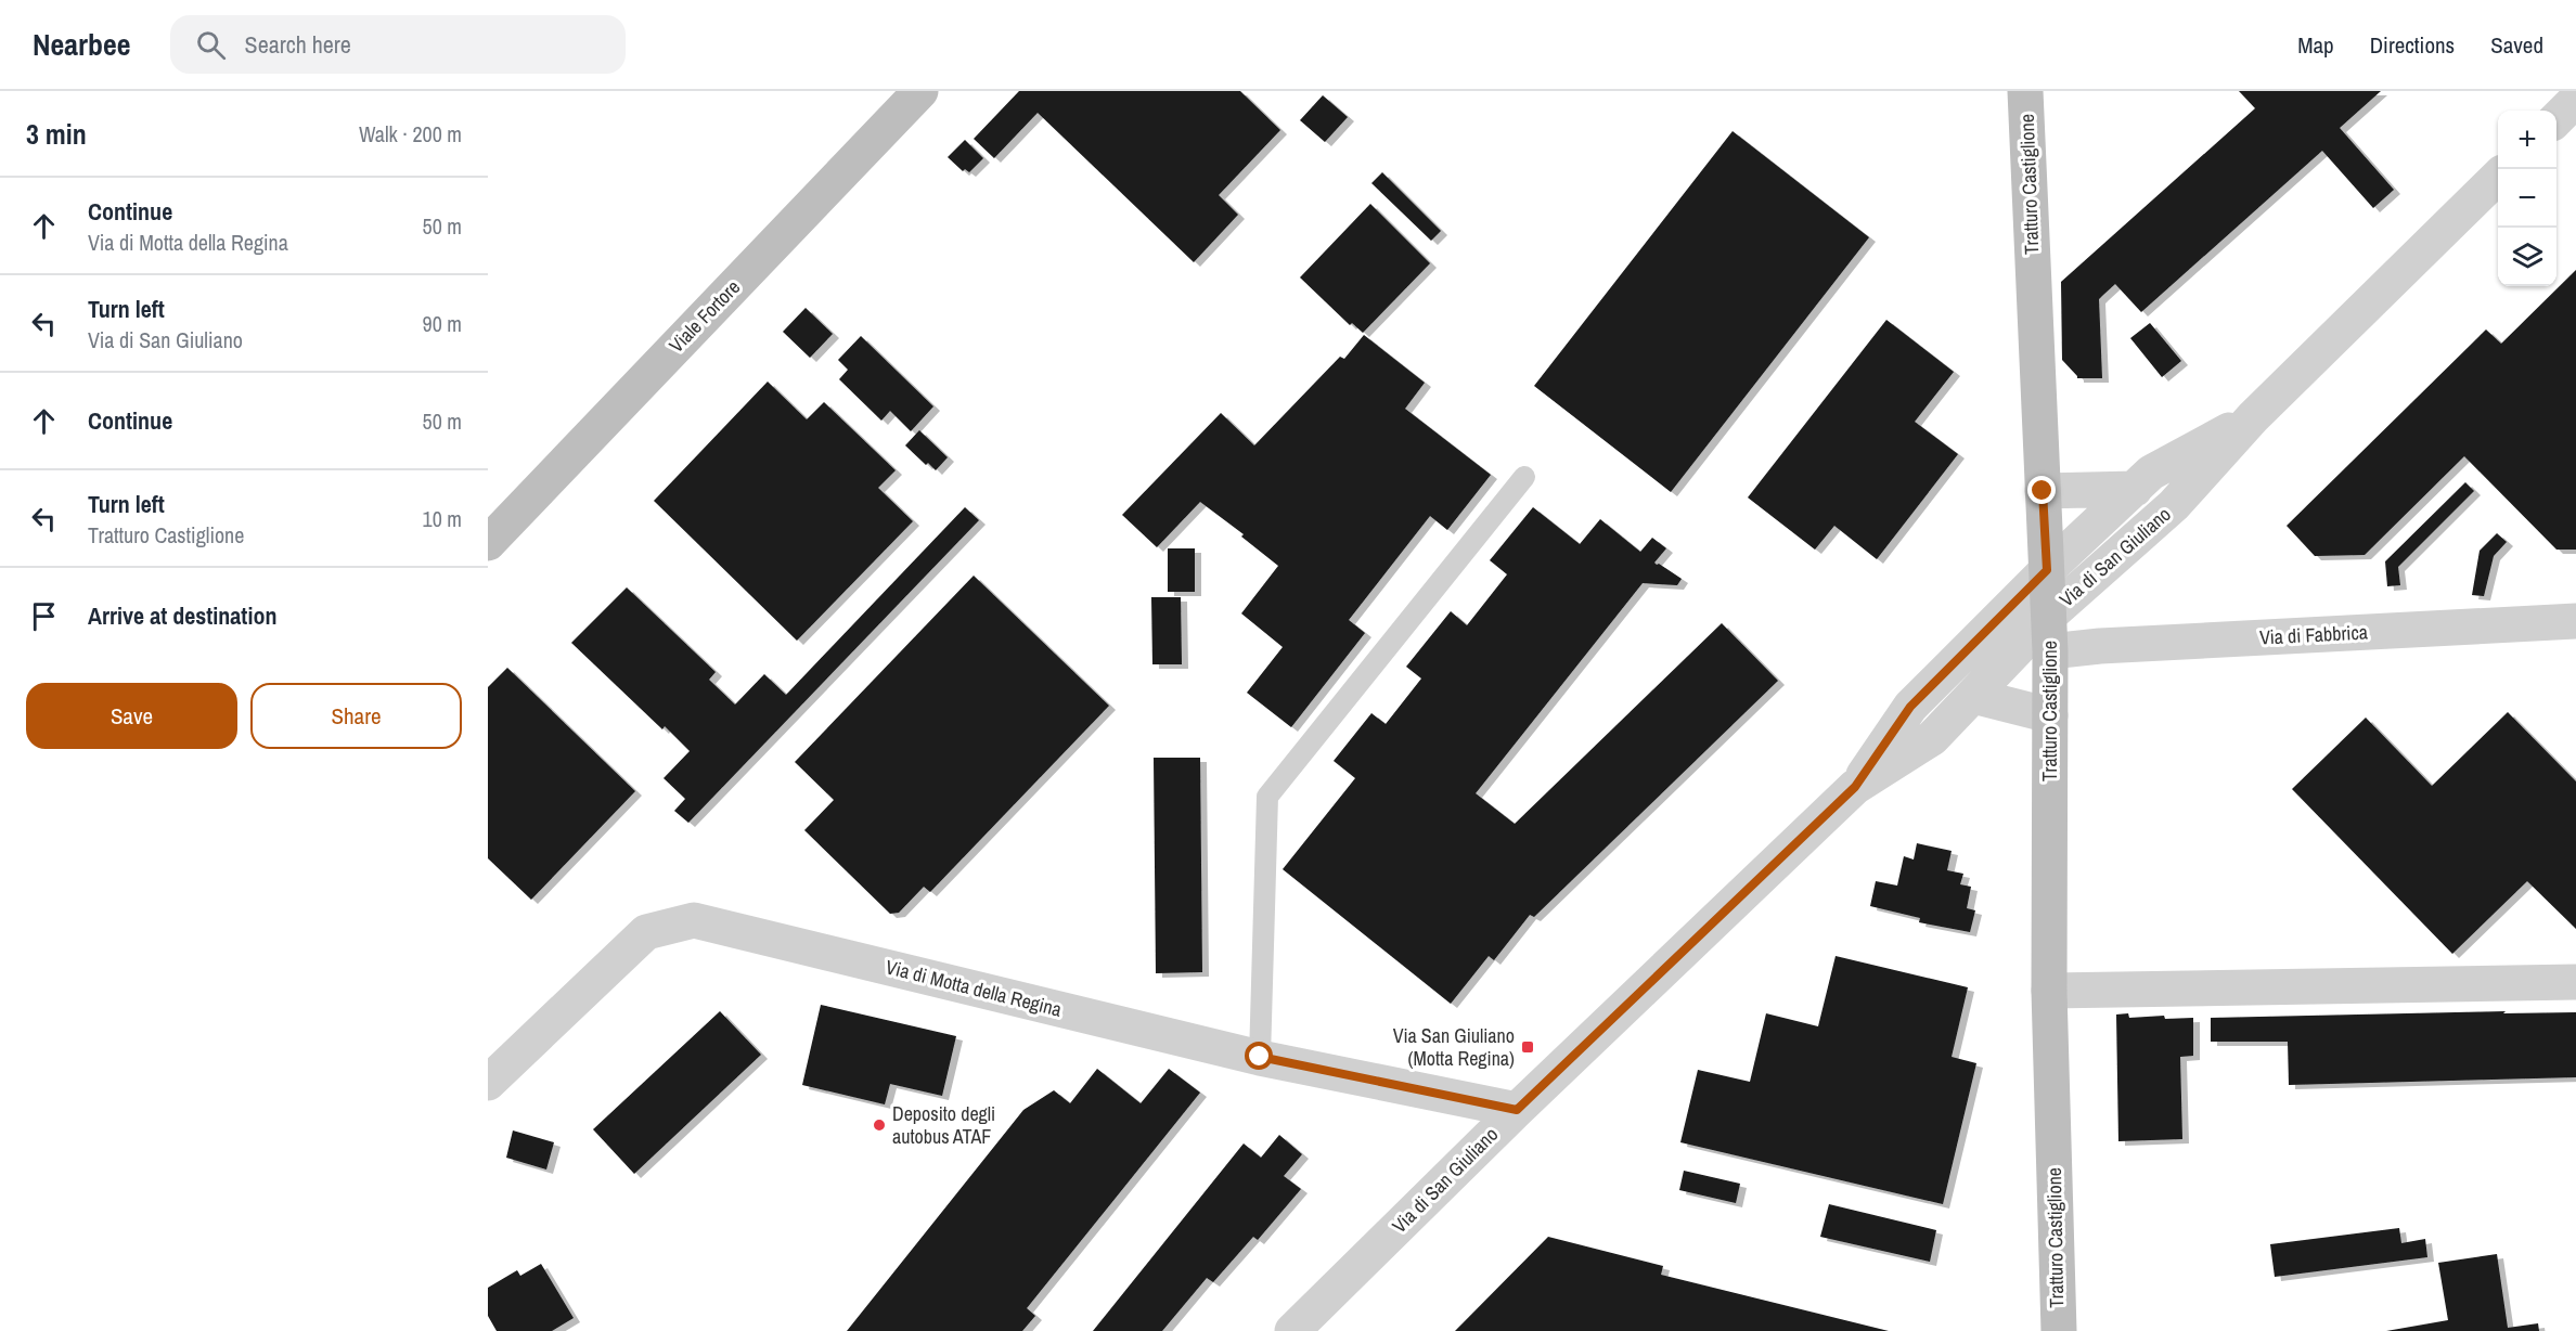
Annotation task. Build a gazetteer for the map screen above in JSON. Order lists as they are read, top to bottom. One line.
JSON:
{"streets":{"street":["Tratturo Castiglione","Viale Fortore","Via di San Giuliano","Via di Fabbrica","Via di Motta della Regina"]},"crossings":[["Tratturo Castiglione","Via di San Giuliano"],["Tratturo Castiglione","Via di Fabbrica"],["Via di San Giuliano","Via di Motta della Regina"]],"places":{"transit":["Via San Giuliano (Motta Regina)"],"other":["Deposito degli autobus ATAF"]},"page":{"header":"Nearbee","search":"Search here","nav":["Map","Directions","Saved"],"heading":["3 min","Walk · 200 m"],"map_buttons":["+","−"],"list":[["Continue","Via di Motta della Regina","50 m"],["Turn left","Via di San Giuliano","90 m"],["Continue","50 m"],["Turn left","Tratturo Castiglione","10 m"],"Arrive at destination"],"buttons":["Save","Share"]}}
